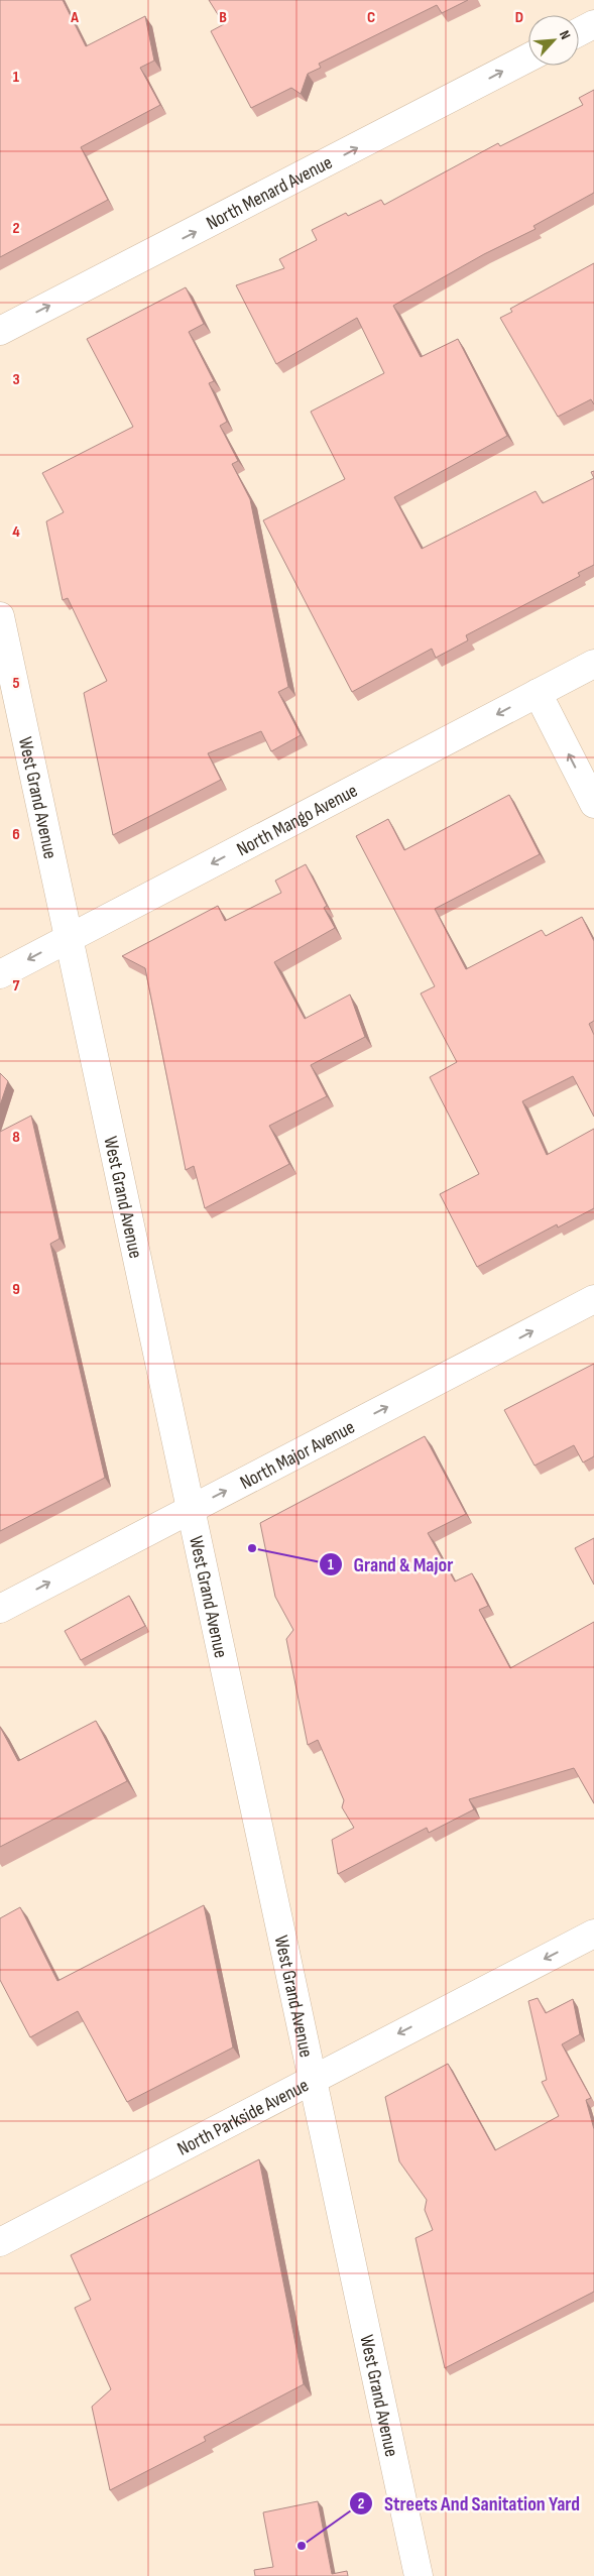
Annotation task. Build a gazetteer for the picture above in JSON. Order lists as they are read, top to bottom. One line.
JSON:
{"streets":{"street":["North Menard Avenue","West Grand Avenue","North Mango Avenue","North Major Avenue","North Parkside Avenue"]},"crossings":[["West Grand Avenue","North Mango Avenue"],["West Grand Avenue","North Major Avenue"],["West Grand Avenue","North Parkside Avenue"]],"one_way":["North Menard Avenue","North Mango Avenue","North Major Avenue","North Parkside Avenue"],"places":["Grand & Major","Streets And Sanitation Yard"],"north":"top right","grid":{"columns":["A","B","C","D"],"rows":["1","2","3","4","5","6","7","8","9"]}}
